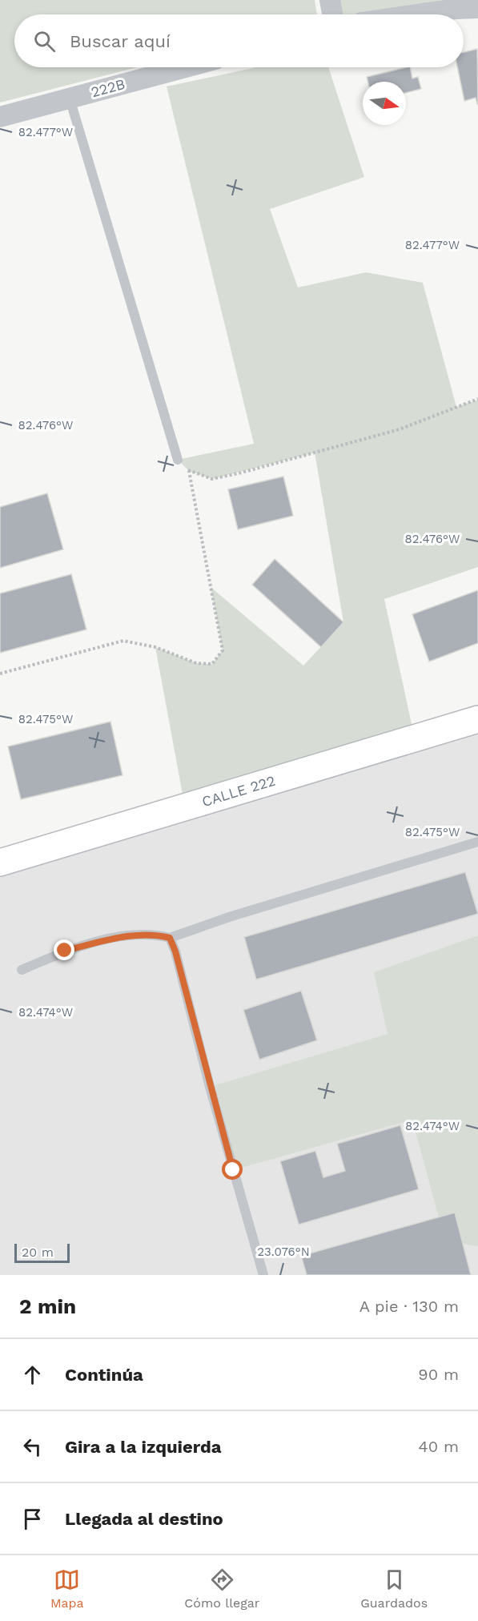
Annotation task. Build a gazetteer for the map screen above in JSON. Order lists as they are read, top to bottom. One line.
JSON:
{"streets":{"main road":["CALLE 222"],"street":["222B"]},"scale_bar":"20 m","north":"right","page":{"search":"Buscar aquí","scale":"20 m","heading":["2 min","A pie · 130 m"],"list":[["Continúa","90 m"],["Gira a la izquierda","40 m"],"Llegada al destino"],"nav":["Mapa","Cómo llegar","Guardados"]},"coordinates":["82.477°W","82.476°W","82.475°W","82.474°W","23.076°N"]}
